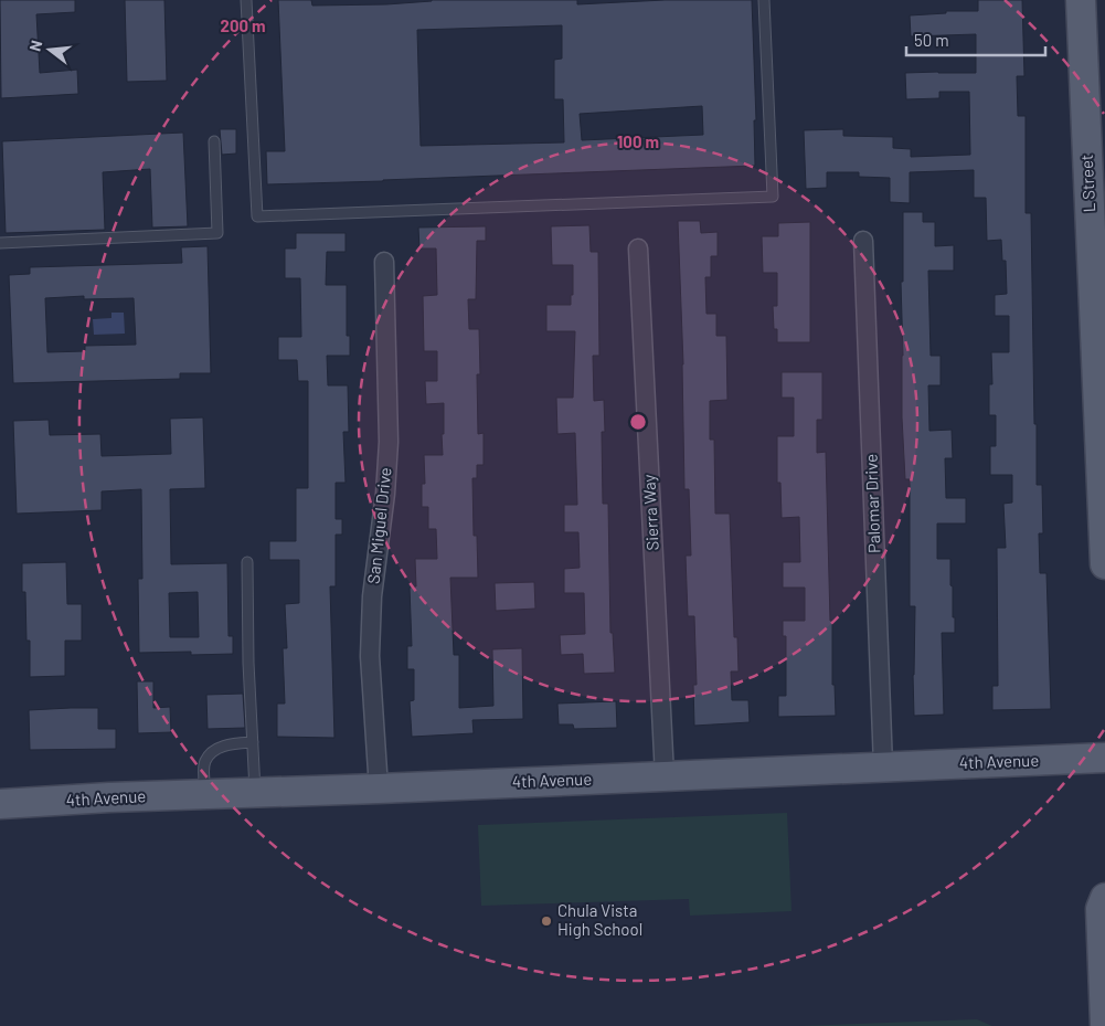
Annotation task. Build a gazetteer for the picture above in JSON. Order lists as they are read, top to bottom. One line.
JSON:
{"streets":{"main road":["L Street","4th Avenue"],"street":["Palomar Drive","Sierra Way","San Miguel Drive"]},"crossings":[["Palomar Drive","4th Avenue"],["Sierra Way","4th Avenue"],["San Miguel Drive","4th Avenue"]],"places":["Chula Vista High School"],"scale_bar":"50 m","north":"left","rings":["200 m","100 m"]}
